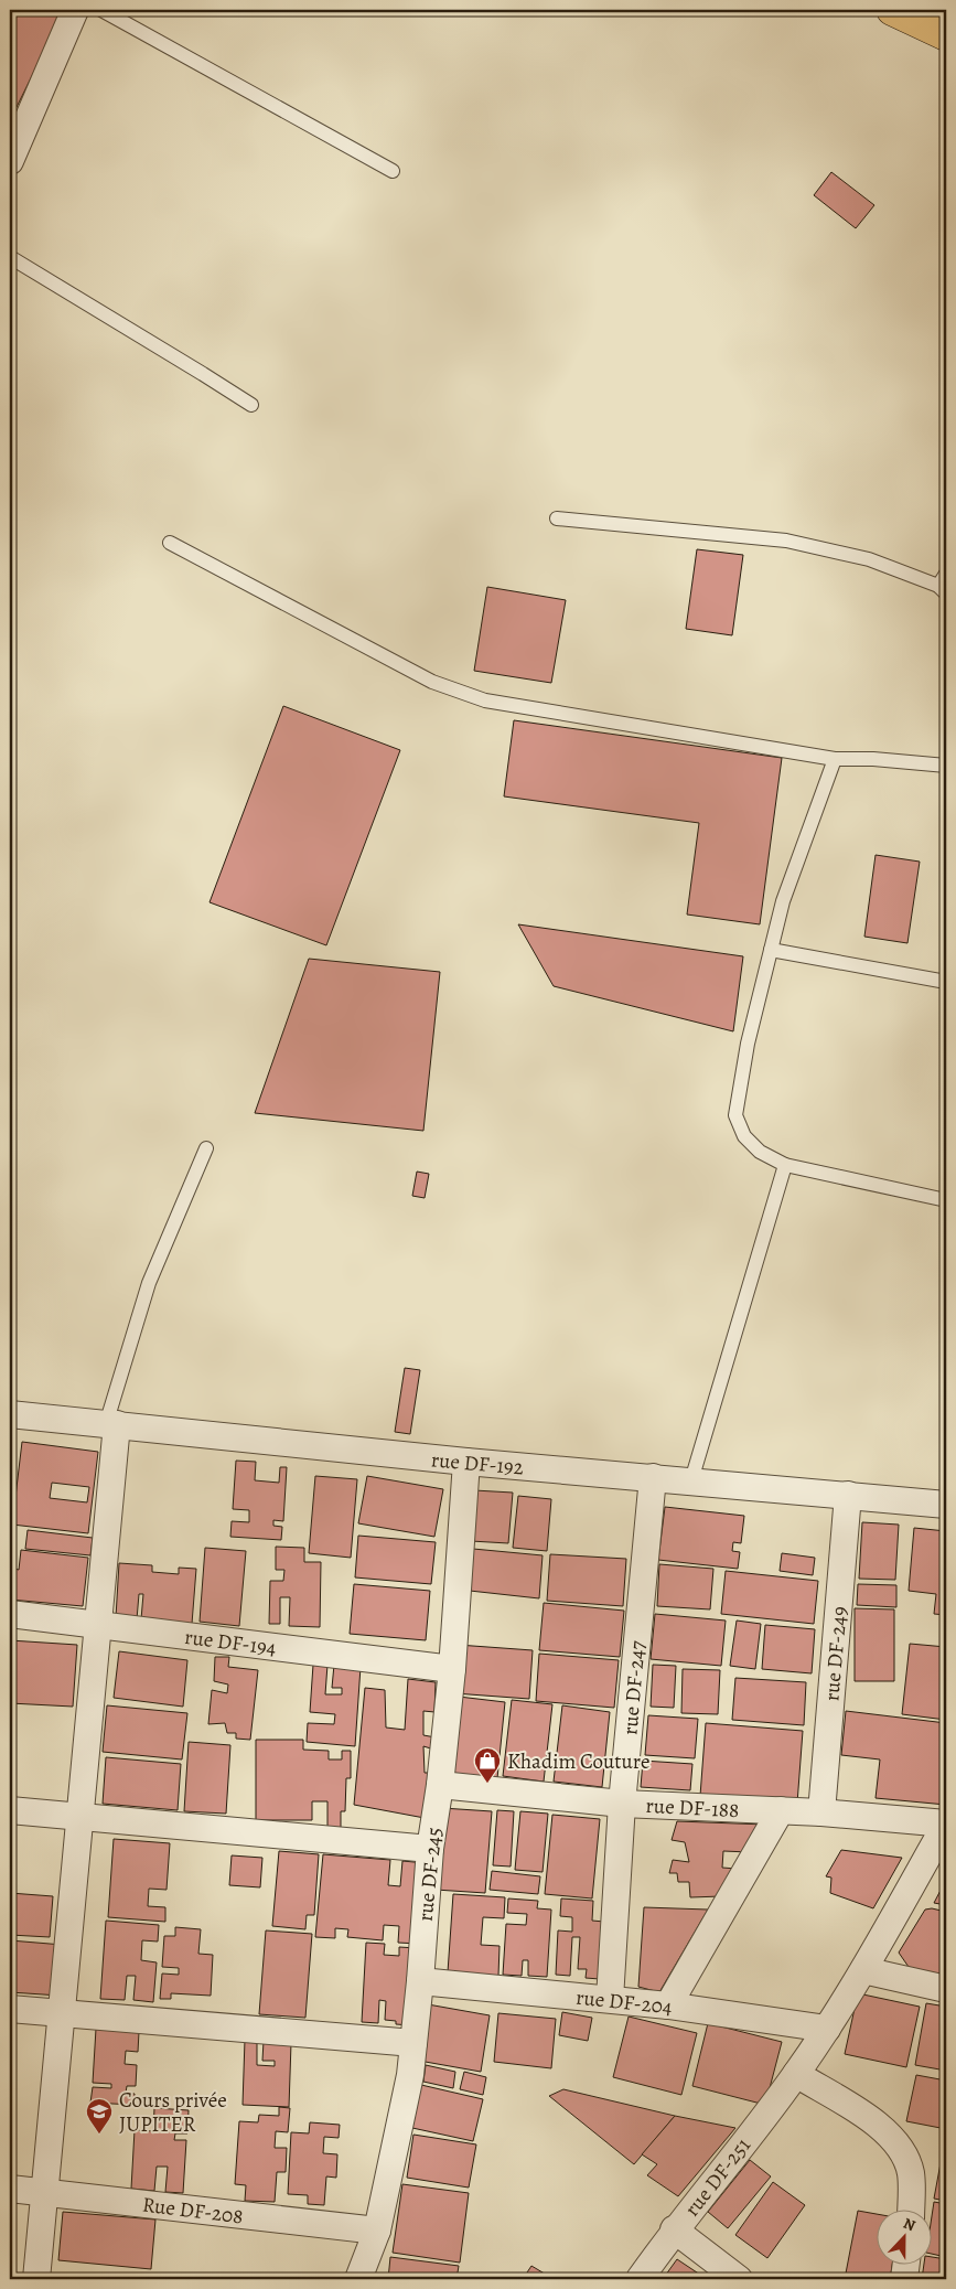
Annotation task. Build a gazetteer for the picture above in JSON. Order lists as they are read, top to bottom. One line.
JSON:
{"streets":{"street":["rue DF-192","rue DF-194","rue DF-249","rue DF-247","rue DF-188","rue DF-245","rue DF-204","rue DF-251","Rue DF-208"]},"crossings":[["rue DF-192","rue DF-249"],["rue DF-192","rue DF-247"],["rue DF-192","rue DF-245"],["rue DF-194","rue DF-245"],["rue DF-249","rue DF-188"],["rue DF-247","rue DF-188"],["rue DF-247","rue DF-204"],["rue DF-188","rue DF-245"],["rue DF-188","rue DF-251"],["rue DF-245","rue DF-204"],["rue DF-245","Rue DF-208"],["rue DF-204","rue DF-251"]],"places":{"shop":["Khadim Couture"],"school or university":["Cours privée JUPITER"]},"north":"top"}
